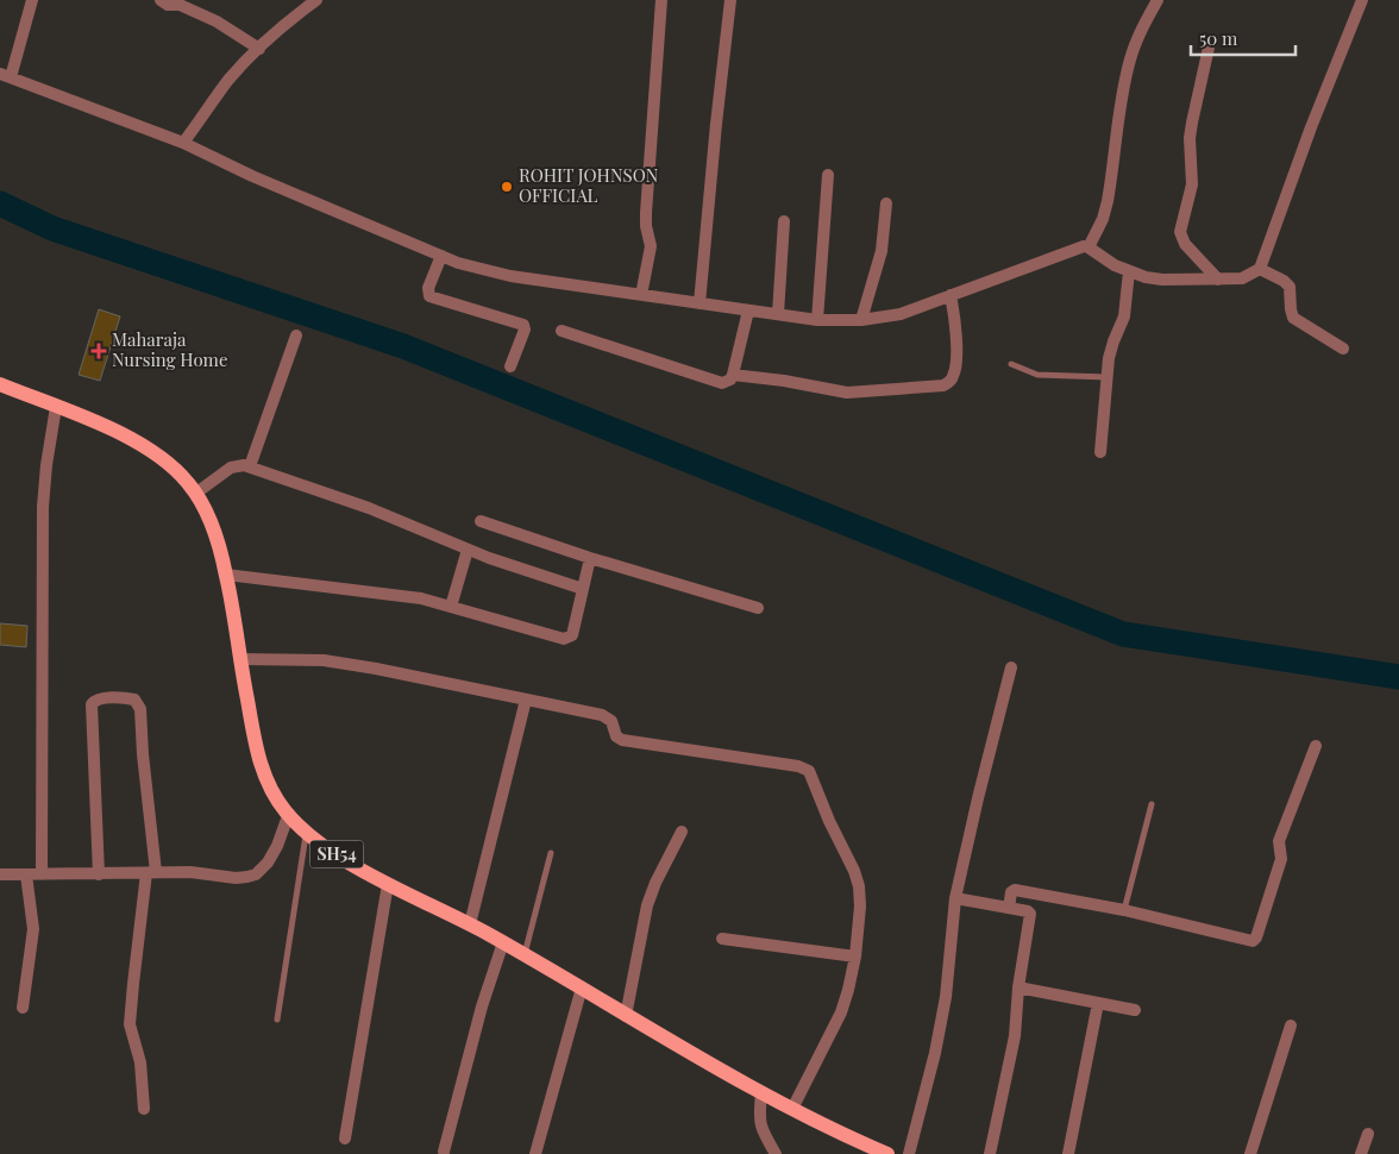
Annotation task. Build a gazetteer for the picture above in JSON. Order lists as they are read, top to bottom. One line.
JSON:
{"streets":{"main road":["SH54"]},"places":{"other":["ROHIT JOHNSON OFFICIAL"],"health":["Maharaja Nursing Home"]},"scale_bar":"50 m"}
